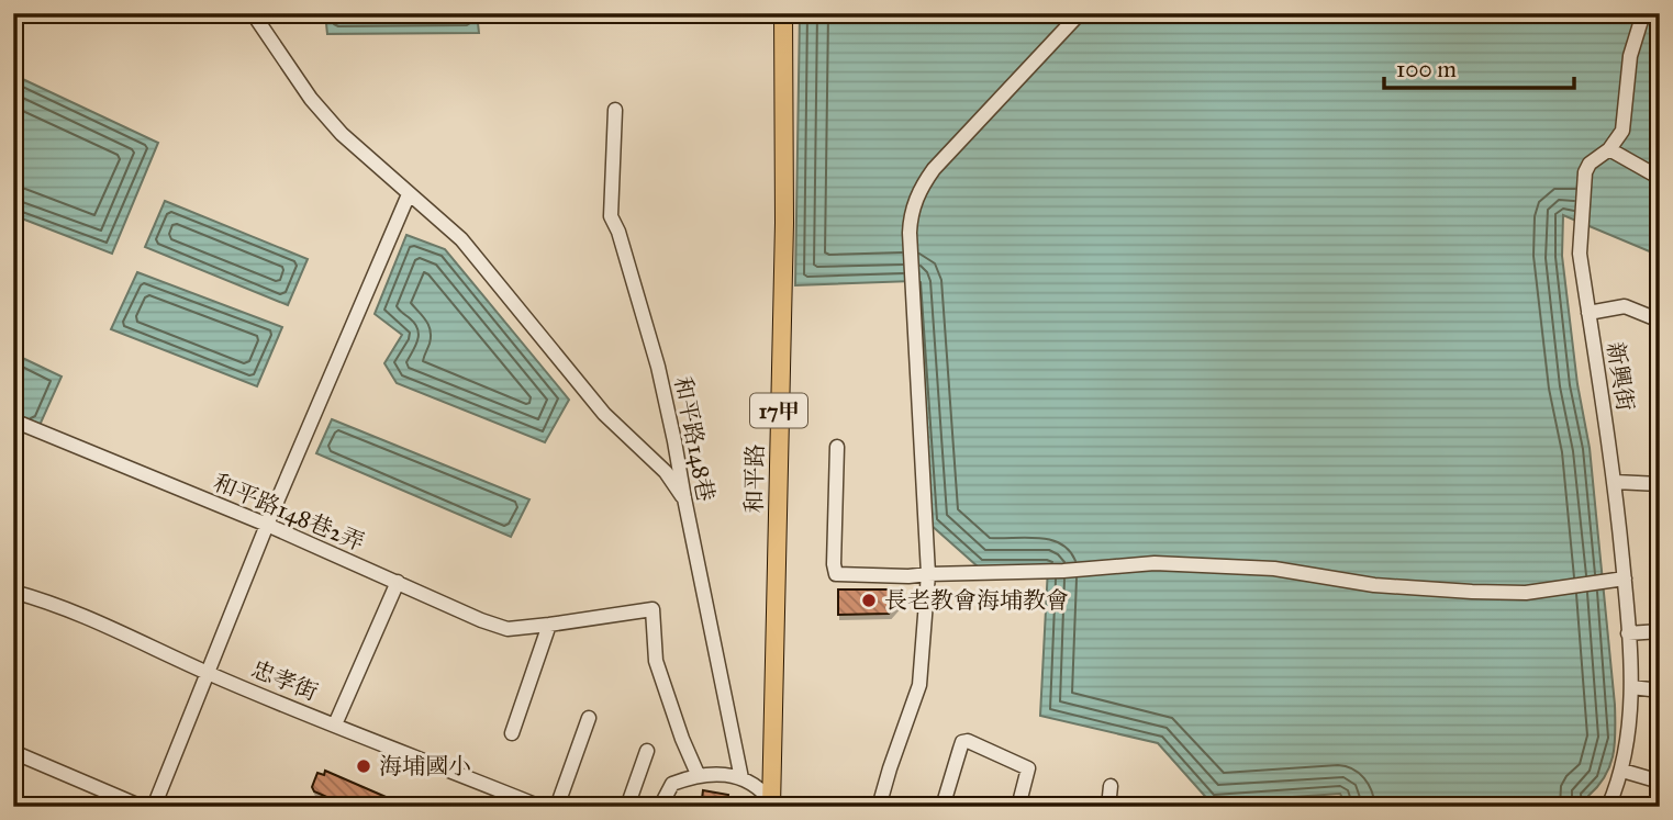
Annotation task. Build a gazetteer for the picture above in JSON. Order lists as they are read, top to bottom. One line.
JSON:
{"streets":{"main road":["17甲","和平路"],"street":["新興街","和平路148巷","和平路148巷2弄","忠孝街"]},"places":["長老教會海埔教會","海埔國小"],"scale_bar":"100 m"}
